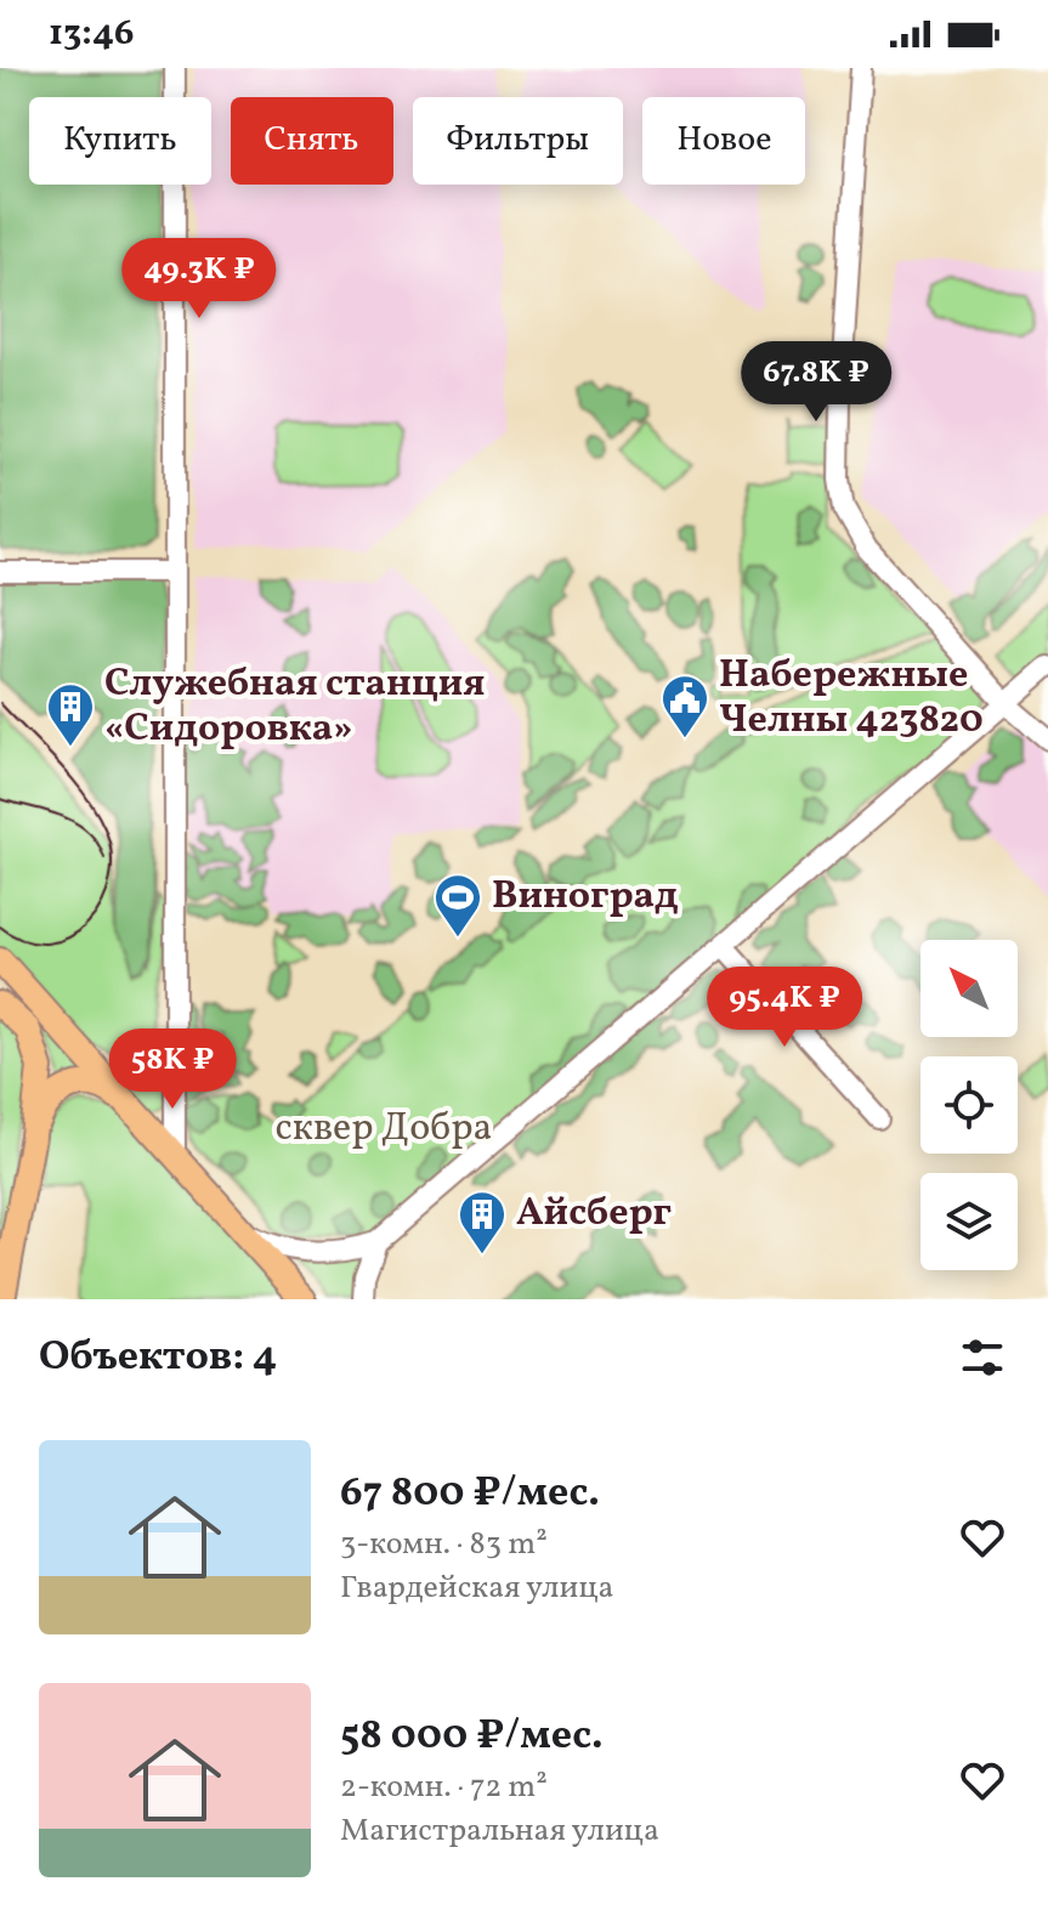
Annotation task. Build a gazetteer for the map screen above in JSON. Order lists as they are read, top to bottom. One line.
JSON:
{"parks":["сквер Добра"],"places":{"public building":["Набережные Челны 423820"],"building":["Служебная станция «Сидоровка»","Айсберг"],"sports":["Виноград"]},"north":"top left","page":{"status":"13:46","chip":["Купить","Снять","Фильтры","Новое"],"price":["49.3K ₽","67.8K ₽","95.4K ₽","58K ₽"],"heading":"Объектов: 4","list":[{"name":"67 800 ₽/мес.","note":"3-комн. · 83 m² · Гвардейская улица"},{"name":"58 000 ₽/мес.","note":"2-комн. · 72 m² · Магистральная улица"}]}}
